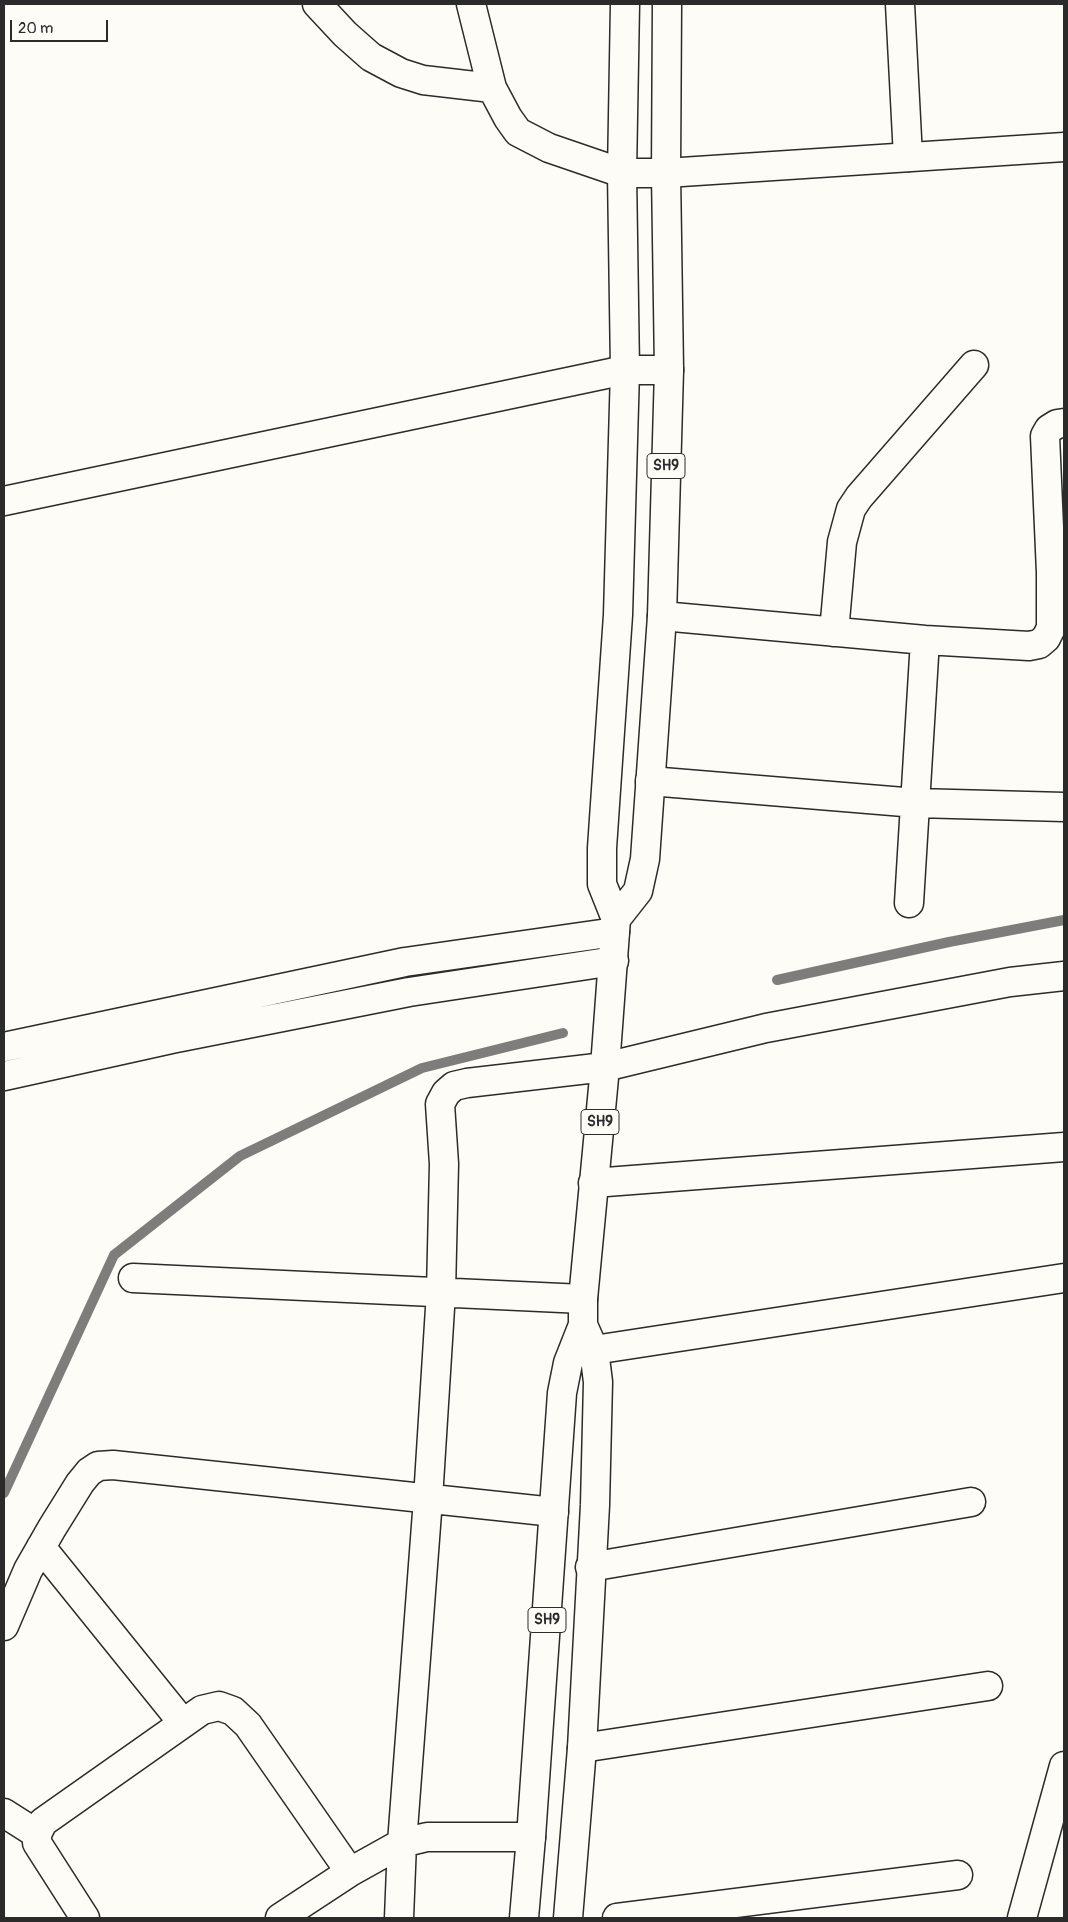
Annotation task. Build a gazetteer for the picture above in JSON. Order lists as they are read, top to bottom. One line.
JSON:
{"streets":{"street":["SH9"]},"scale_bar":"20 m"}
